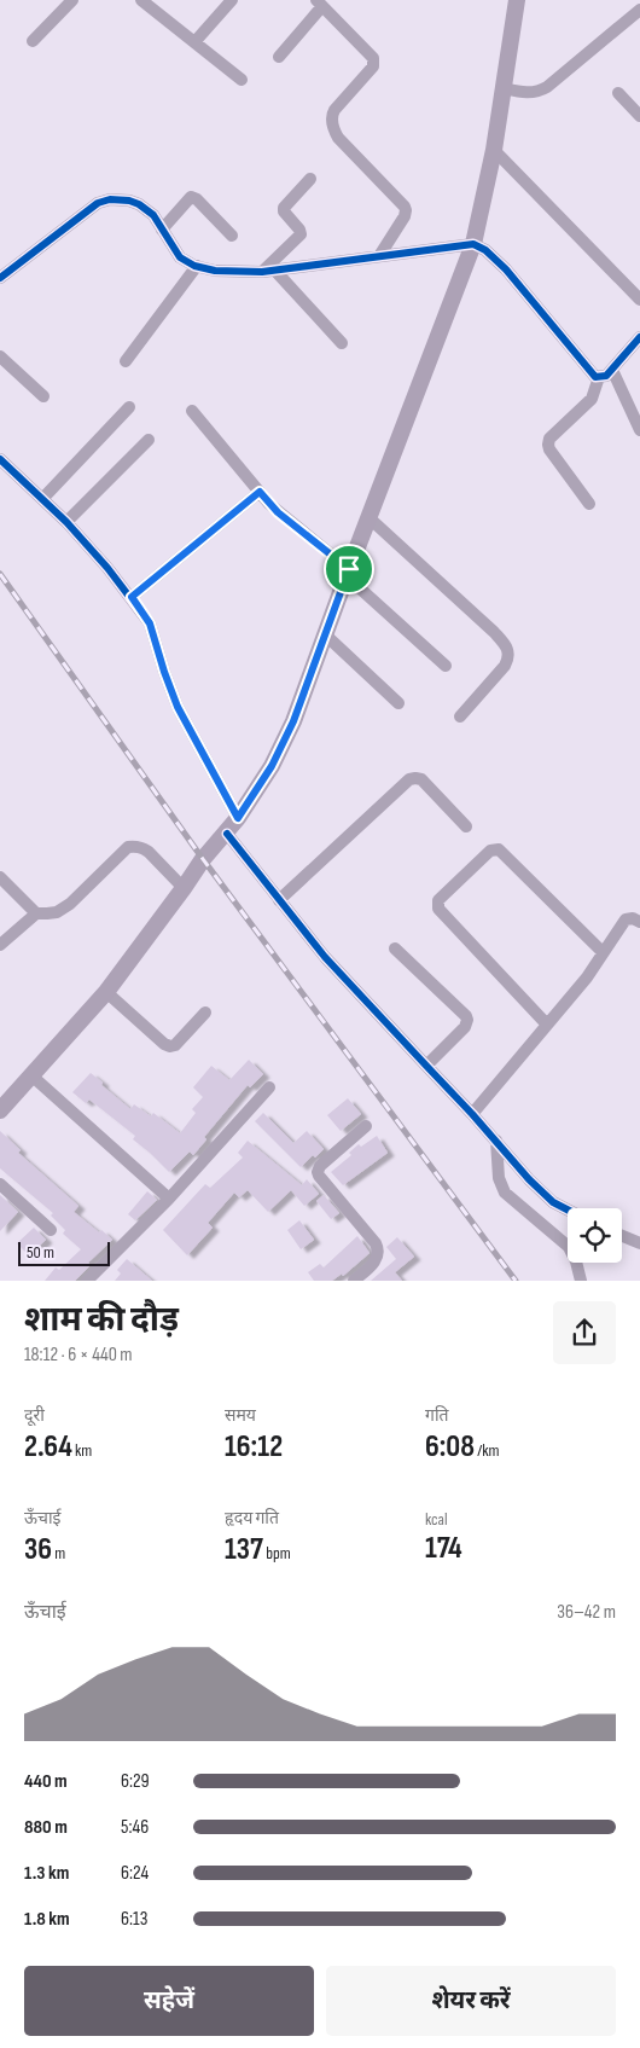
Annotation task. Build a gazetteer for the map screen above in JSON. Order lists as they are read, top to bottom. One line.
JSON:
{"scale_bar":"50 m","page":{"scale":"50 m","heading":["शाम की दौड़","18:12 · 6 × 440 m"],"stats":[["दूरी","2.64 km"],["समय","16:12"],["गति","6:08 /km"],["ऊँचाई","36 m"],["हृदय गति","137 bpm"],["kcal","174"]],"chart":["ऊँचाई","36–42 m"],"list":[{"name":"440 m","note":"6:29"},{"name":"880 m","note":"5:46"},{"name":"1.3 km","note":"6:24"},{"name":"1.8 km","note":"6:13"}],"buttons":["सहेजें","शेयर करें"]}}
